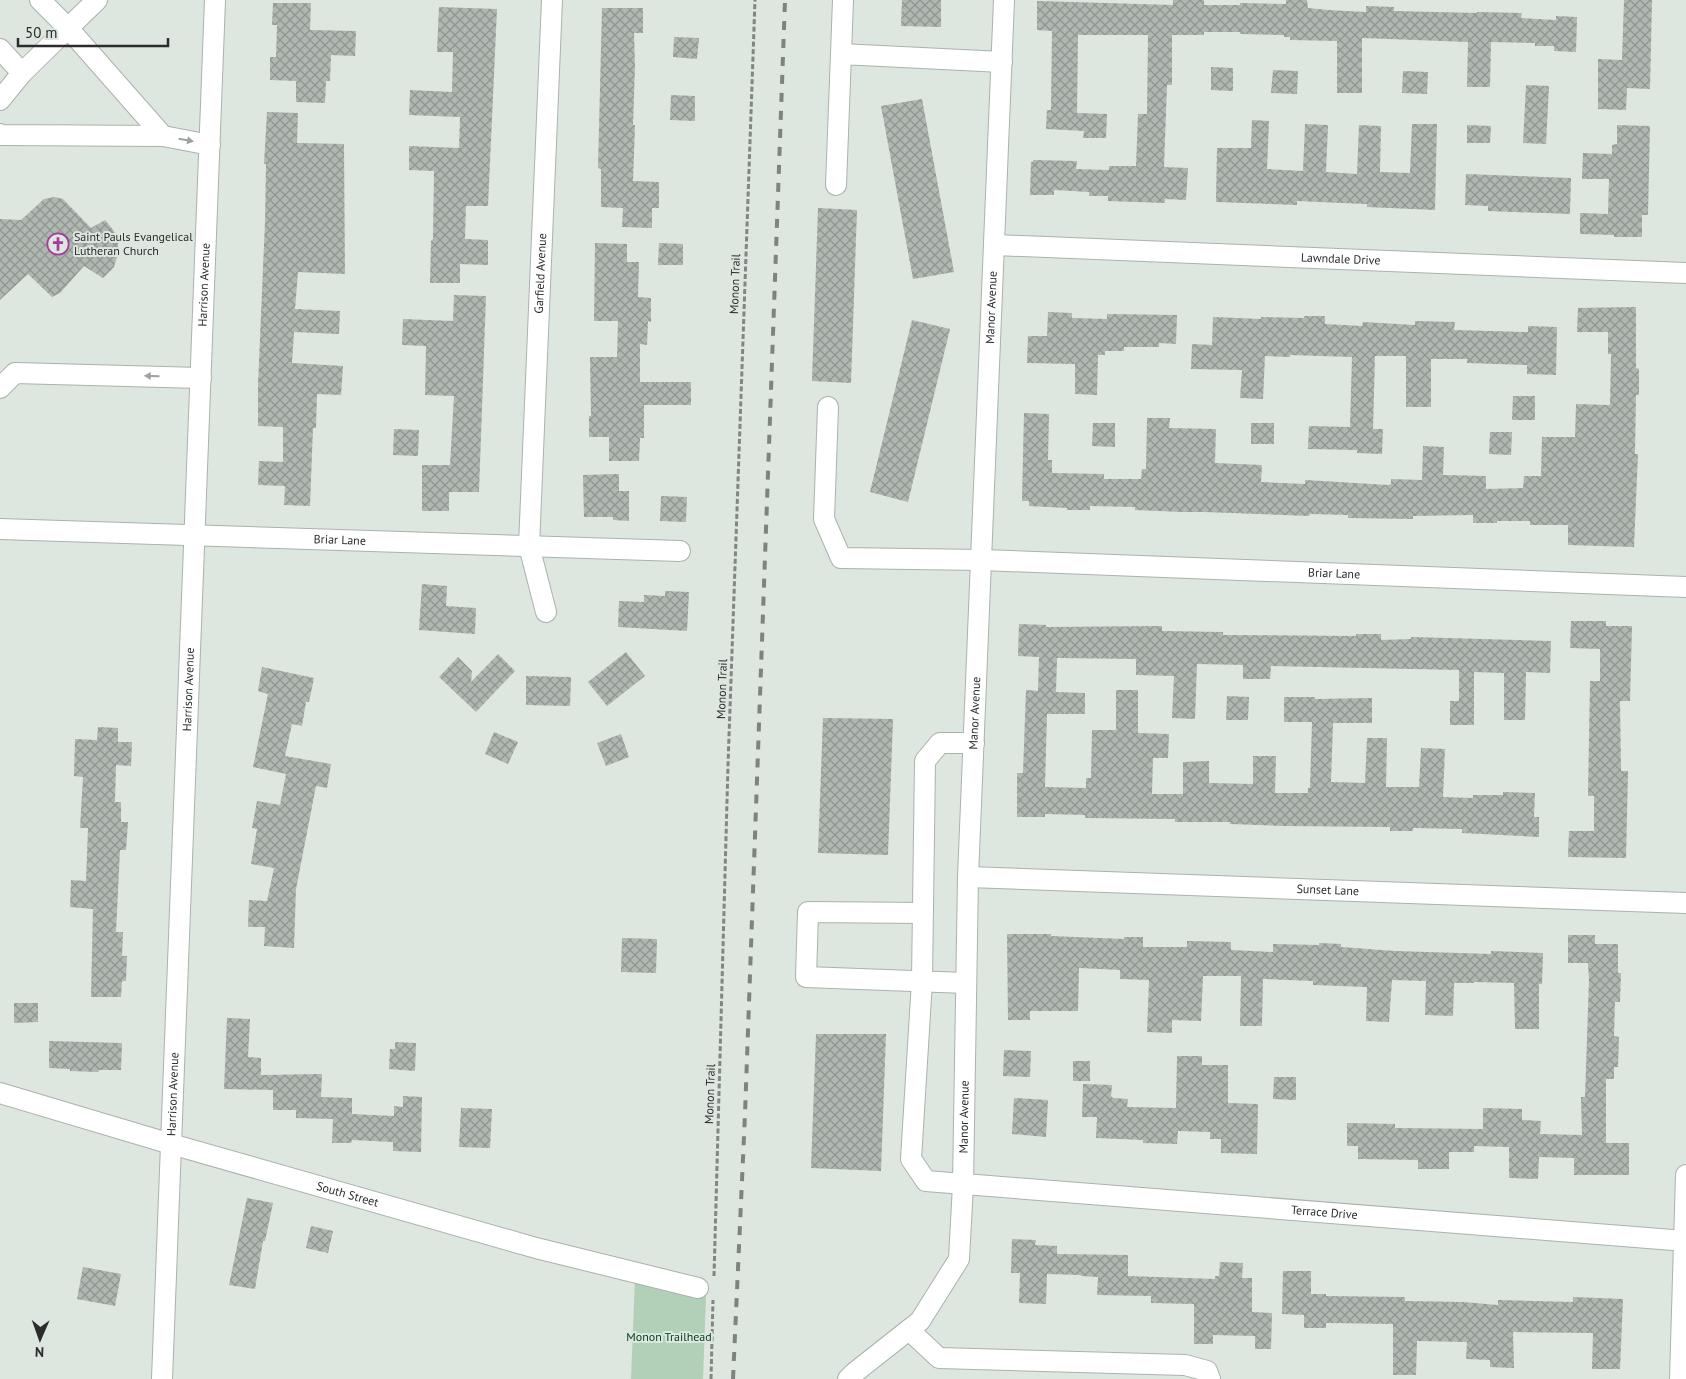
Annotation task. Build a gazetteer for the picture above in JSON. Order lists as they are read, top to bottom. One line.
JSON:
{"streets":{"street":["Lawndale Drive","Garfield Avenue","Harrison Avenue","Manor Avenue","Briar Lane","Sunset Lane","South Street","Terrace Drive"],"path":["Monon Trail"]},"crossings":[["Lawndale Drive","Manor Avenue"],["Garfield Avenue","Briar Lane"],["Monon Trail","South Street"],["Harrison Avenue","Briar Lane"],["Harrison Avenue","South Street"],["Manor Avenue","Briar Lane"],["Manor Avenue","Sunset Lane"],["Manor Avenue","Terrace Drive"]],"parks":["Monon Trailhead"],"places":{"church":["Saint Pauls Evangelical Lutheran Church"]},"scale_bar":"50 m","north":"bottom"}
